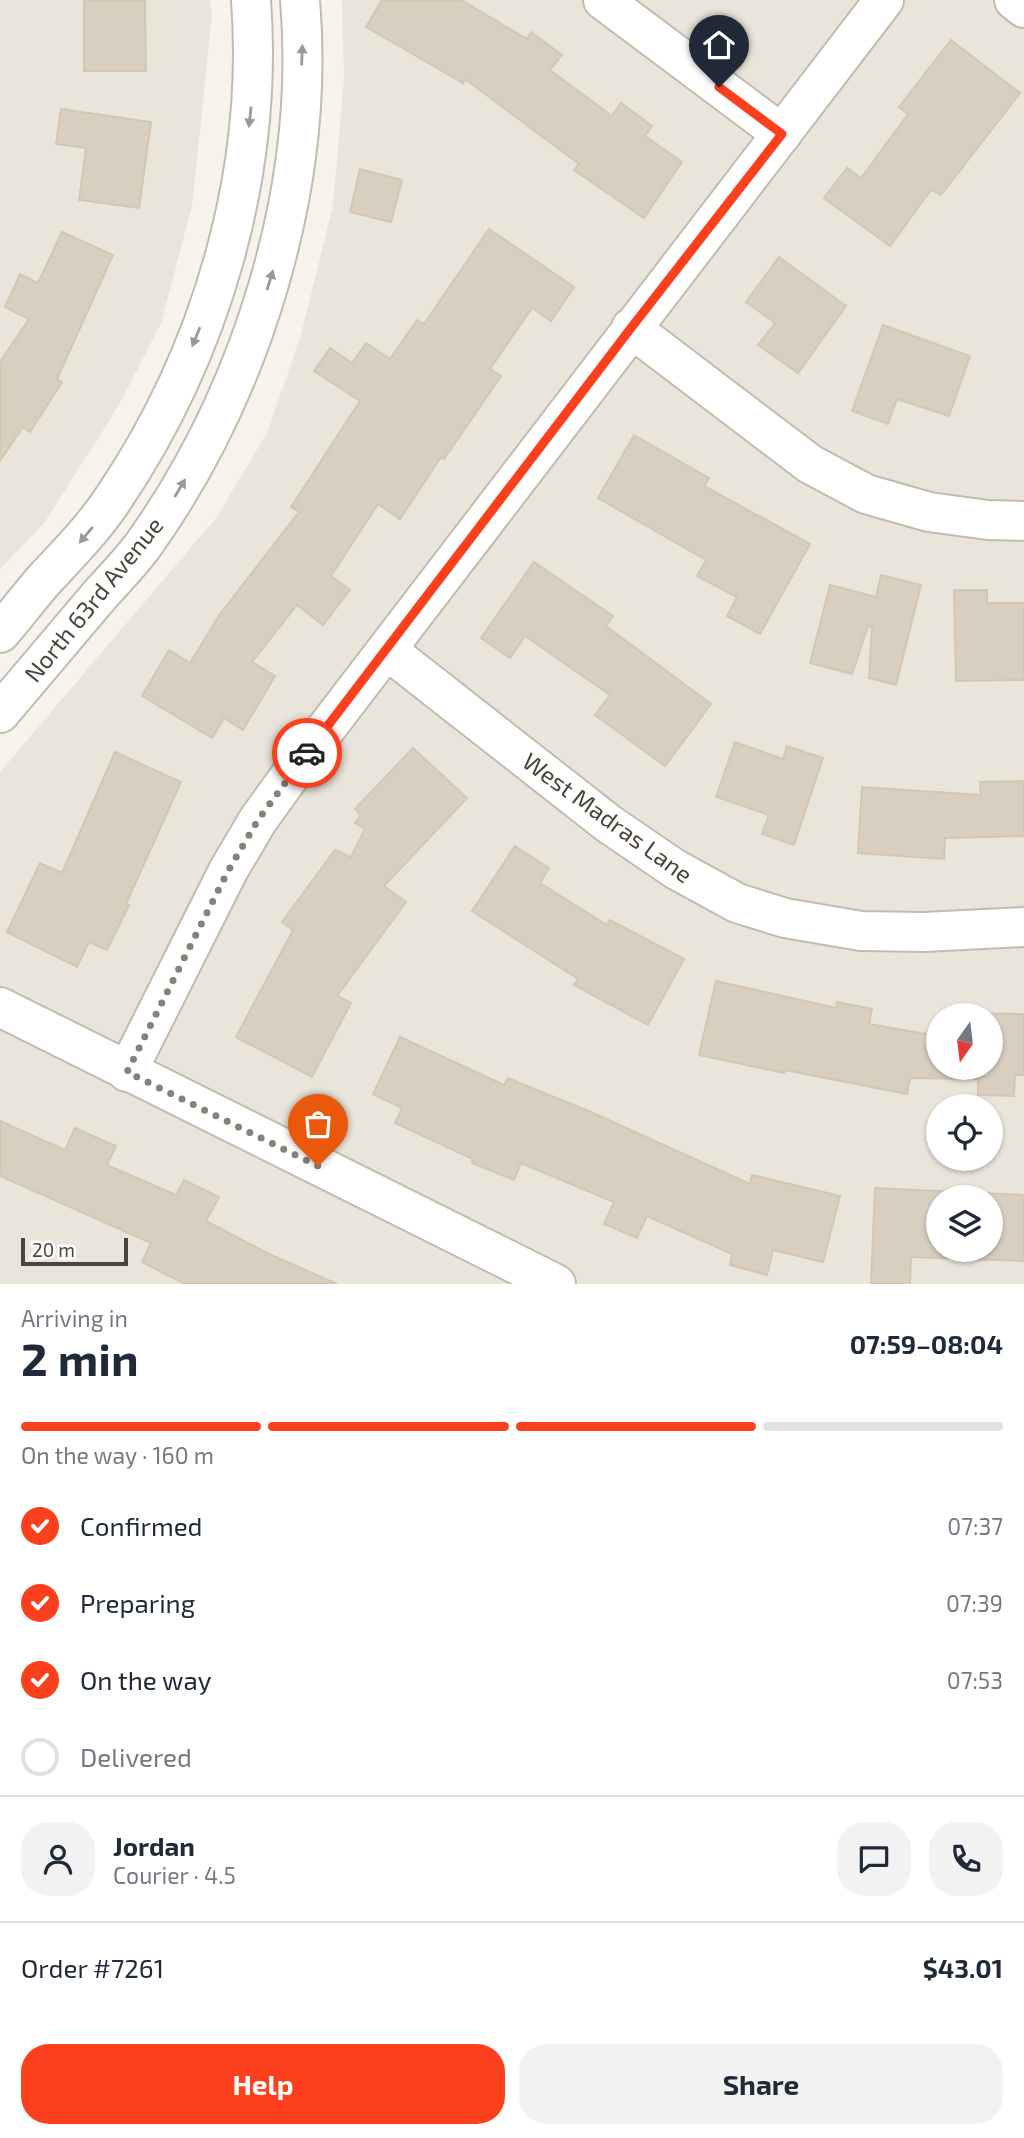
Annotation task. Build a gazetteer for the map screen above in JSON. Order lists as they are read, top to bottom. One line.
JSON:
{"streets":{"street":["North 63rd Avenue","West Madras Lane"]},"scale_bar":"20 m","north":"bottom","page":{"scale":"20 m","heading":["2 min","Arriving in","07:59–08:04"],"panel":["Jordan","Courier · 4.5","Order #7261","$43.01"],"bar":"On the way · 160 m","list":[["Confirmed","07:37"],["Preparing","07:39"],["On the way","07:53"],"Delivered"],"buttons":["Help","Share"]}}
